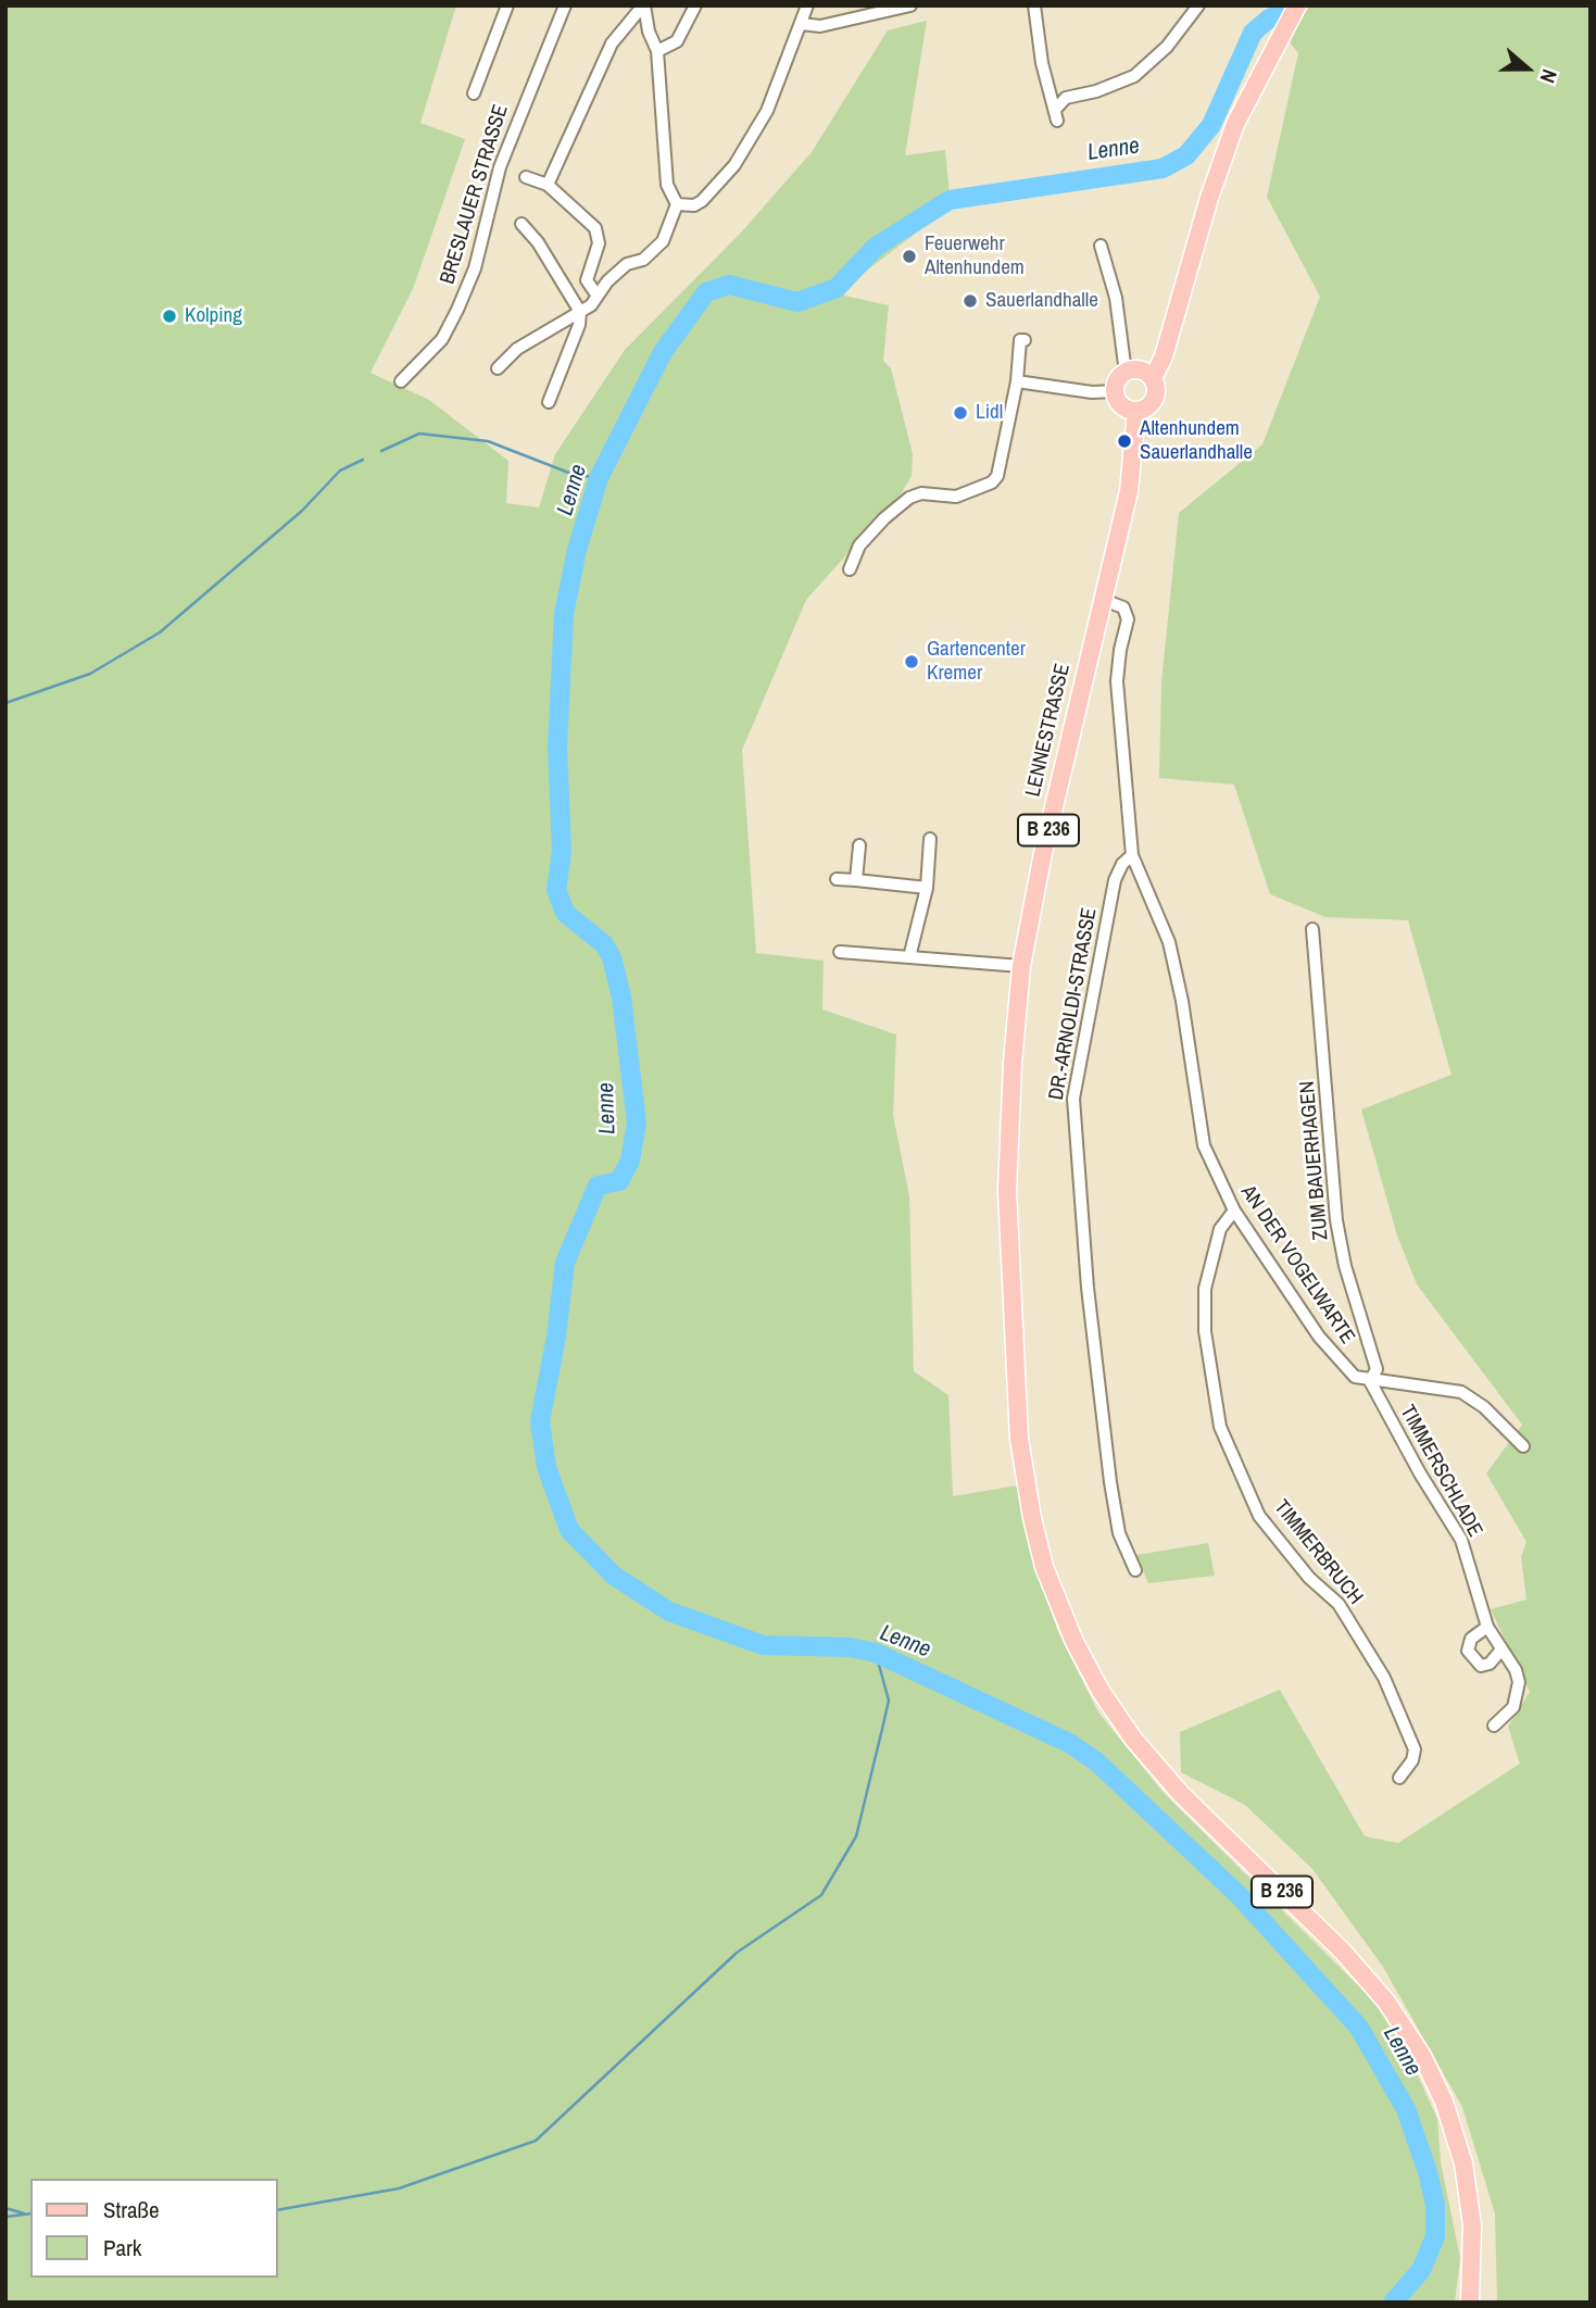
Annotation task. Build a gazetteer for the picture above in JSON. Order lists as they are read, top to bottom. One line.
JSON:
{"streets":{"main road":["LENNESTRASSE","B 236"],"street":["BRESLAUER STRASSE","DR.-ARNOLDI-STRASSE","ZUM BAUERHAGEN","AN DER VOGELWARTE","TIMMERSCHLADE","TIMMERBRUCH"]},"crossings":[["LENNESTRASSE","B 236"],["DR.-ARNOLDI-STRASSE","AN DER VOGELWARTE"],["ZUM BAUERHAGEN","AN DER VOGELWARTE"],["ZUM BAUERHAGEN","TIMMERSCHLADE"],["AN DER VOGELWARTE","TIMMERSCHLADE"],["AN DER VOGELWARTE","TIMMERBRUCH"]],"water":["Lenne"],"places":["Feuerwehr Altenhundem","Sauerlandhalle","Kolping","Lidl","Altenhundem Sauerlandhalle","Gartencenter Kremer"],"legend":["Straße","Park"],"north":"right"}
